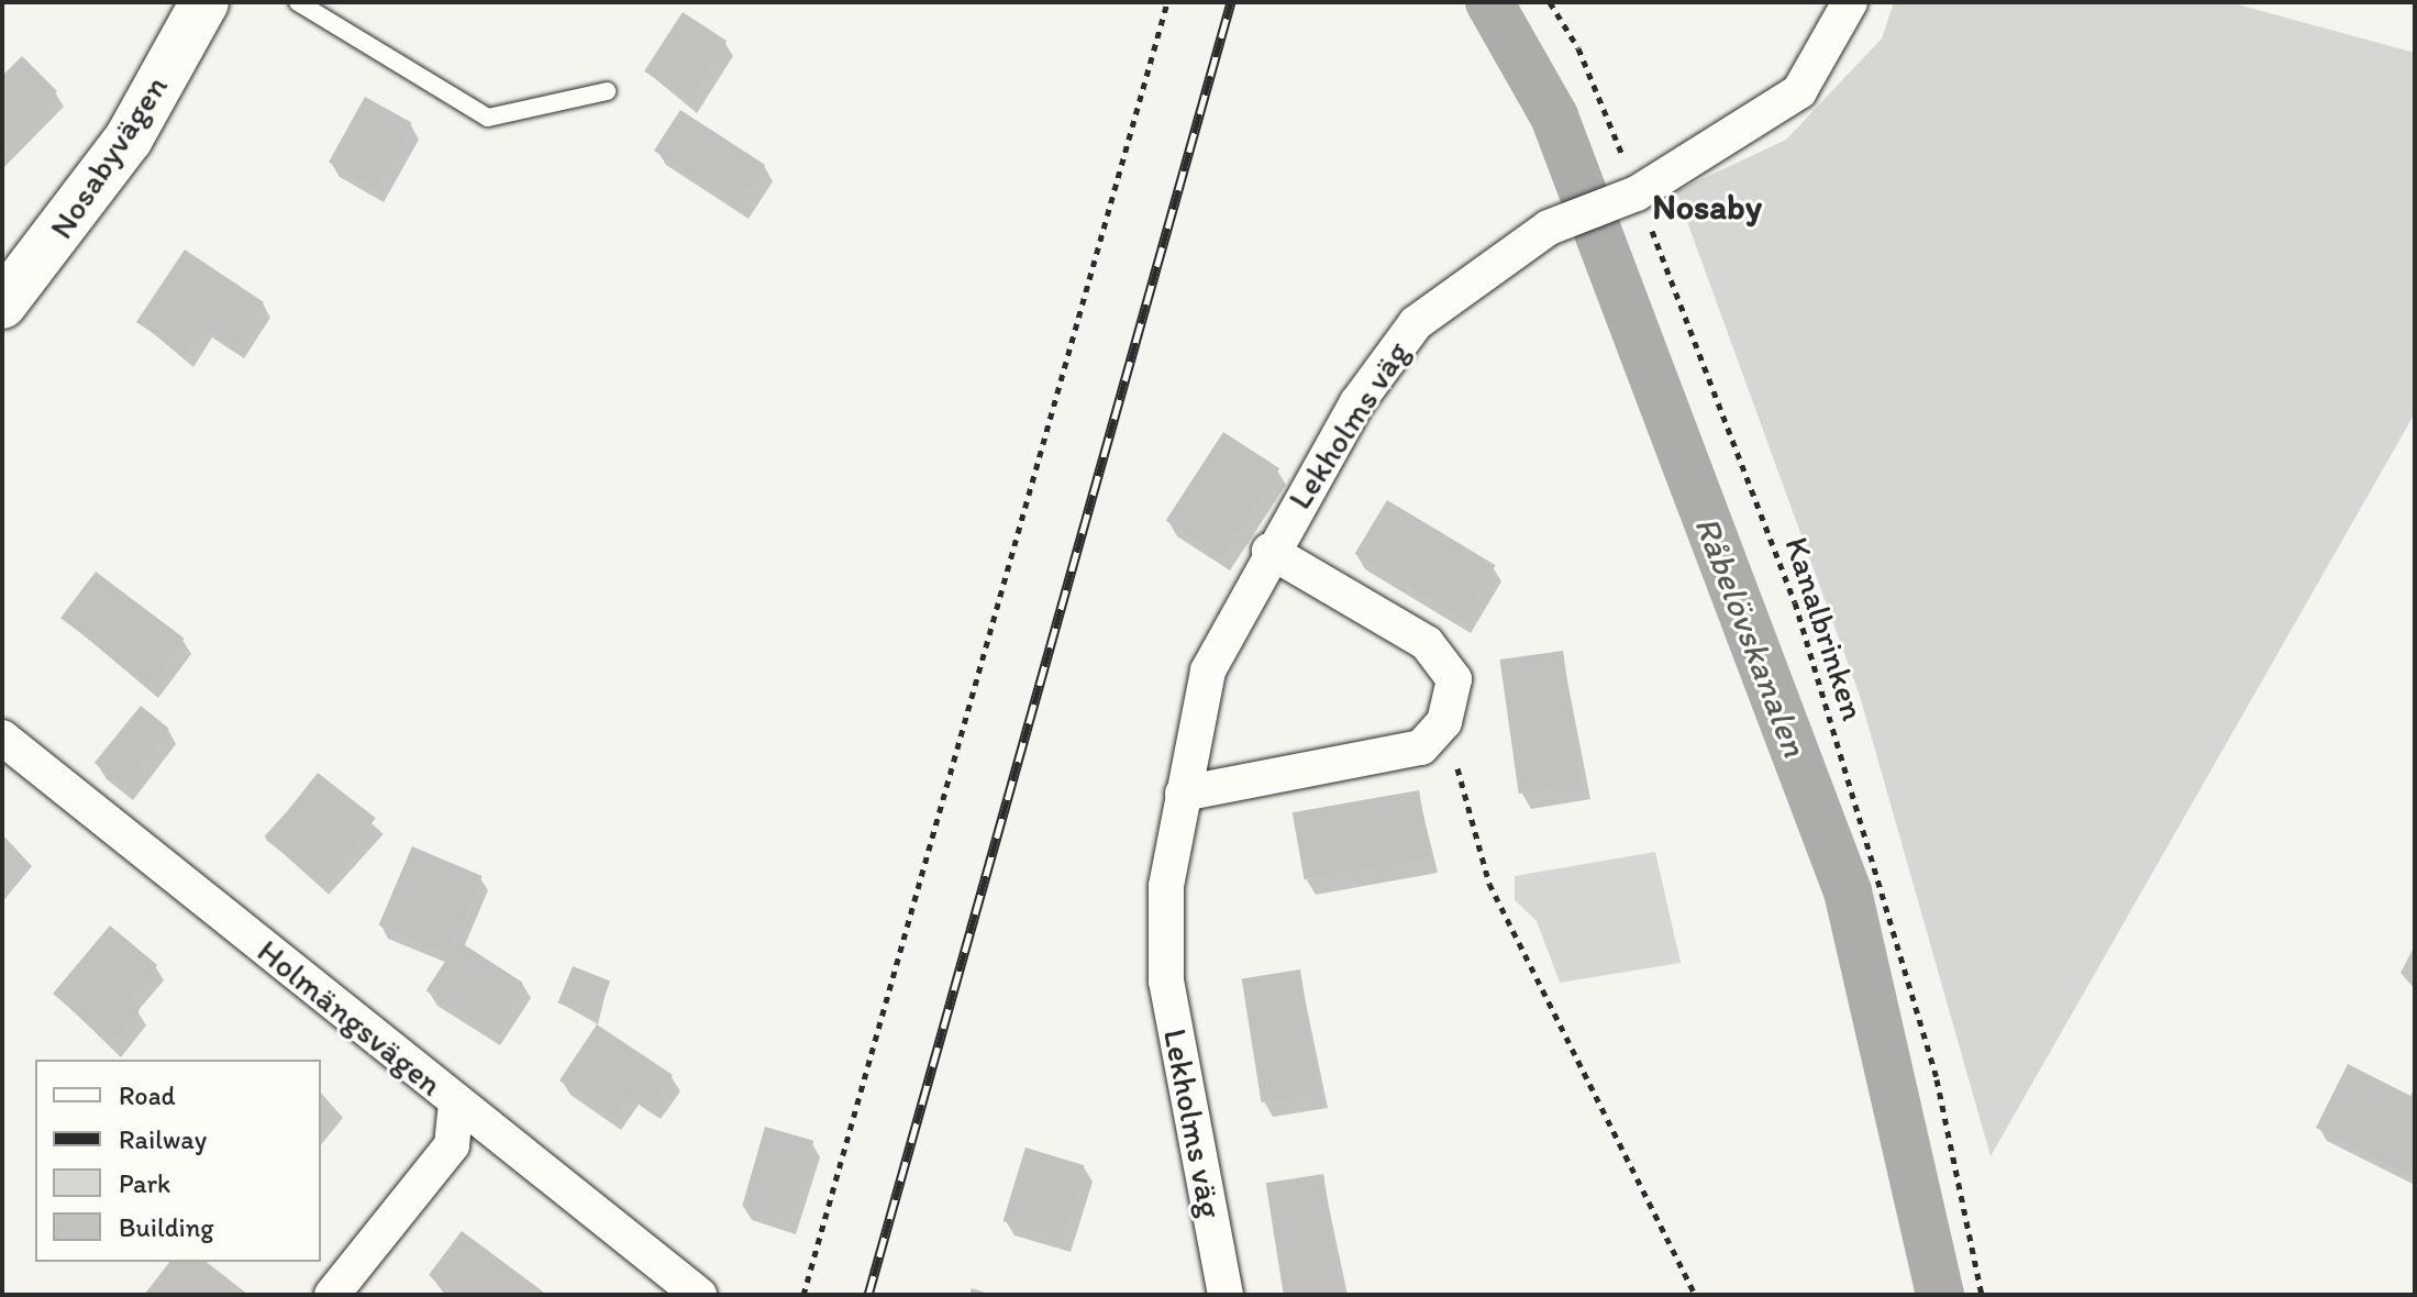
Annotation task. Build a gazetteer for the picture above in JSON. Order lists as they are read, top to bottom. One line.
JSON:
{"streets":{"main road":["Nosabyvägen"],"street":["Lekholms väg","Holmängsvägen"],"path":["Kanalbrinken"]},"crossings":[["Lekholms väg","Kanalbrinken"]],"districts":["Nosaby"],"water":["Råbelövskanalen"],"legend":["Road","Railway","Park","Building"]}
